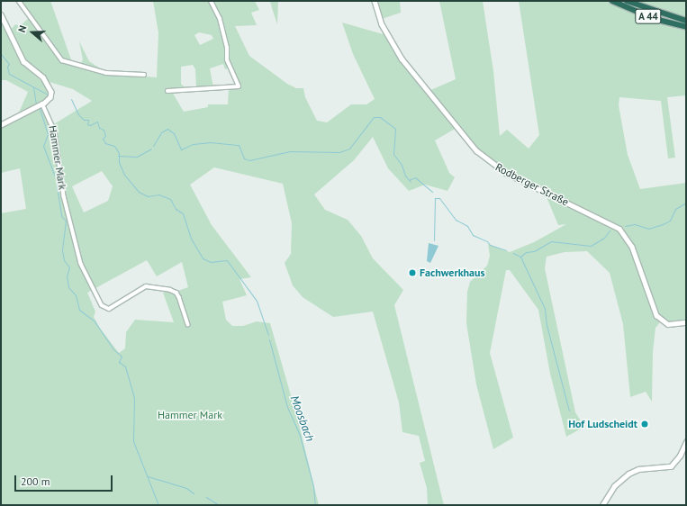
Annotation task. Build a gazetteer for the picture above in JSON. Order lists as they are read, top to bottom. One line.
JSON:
{"streets":{"highway":["A 44"],"street":["Hammer Mark","Rodberger Straße"]},"water":["Moosbach"],"parks":["Hammer Mark"],"places":["Fachwerkhaus","Hof Ludscheidt"],"scale_bar":"200 m","north":"left"}
